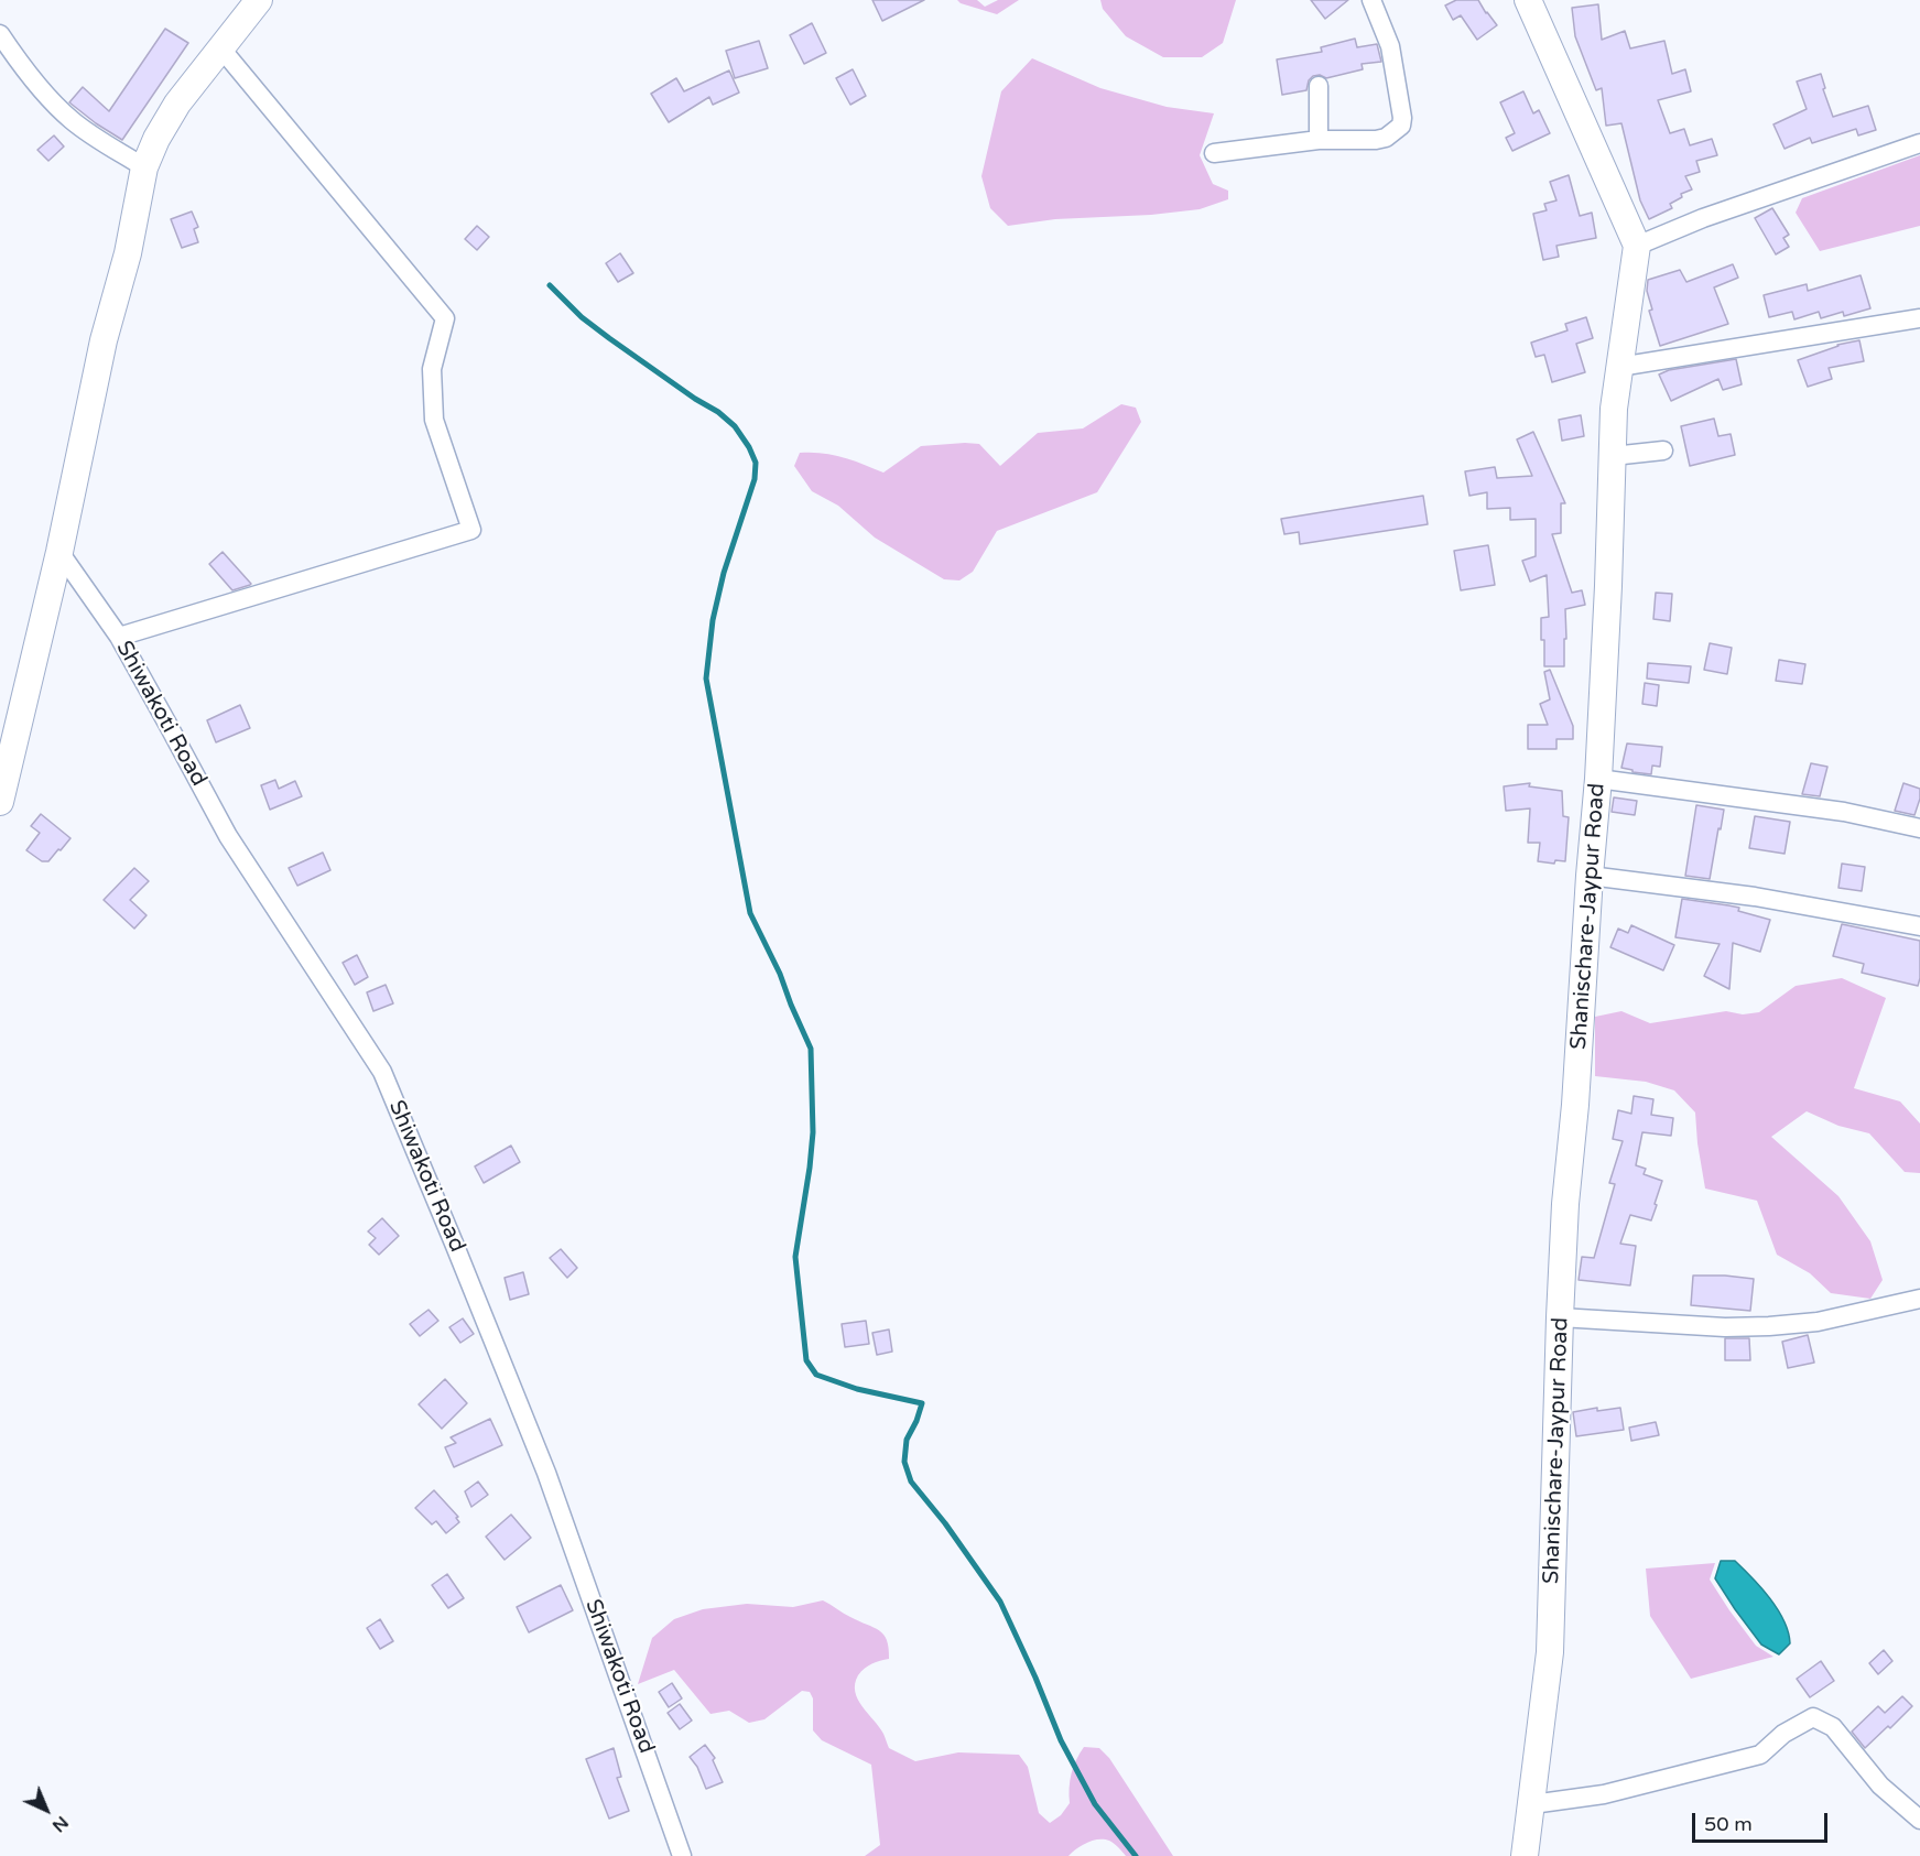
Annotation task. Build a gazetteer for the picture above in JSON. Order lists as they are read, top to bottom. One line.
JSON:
{"streets":{"street":["Shiwakoti Road","Shanischare-Jaypur Road"]},"scale_bar":"50 m","north":"bottom right"}
